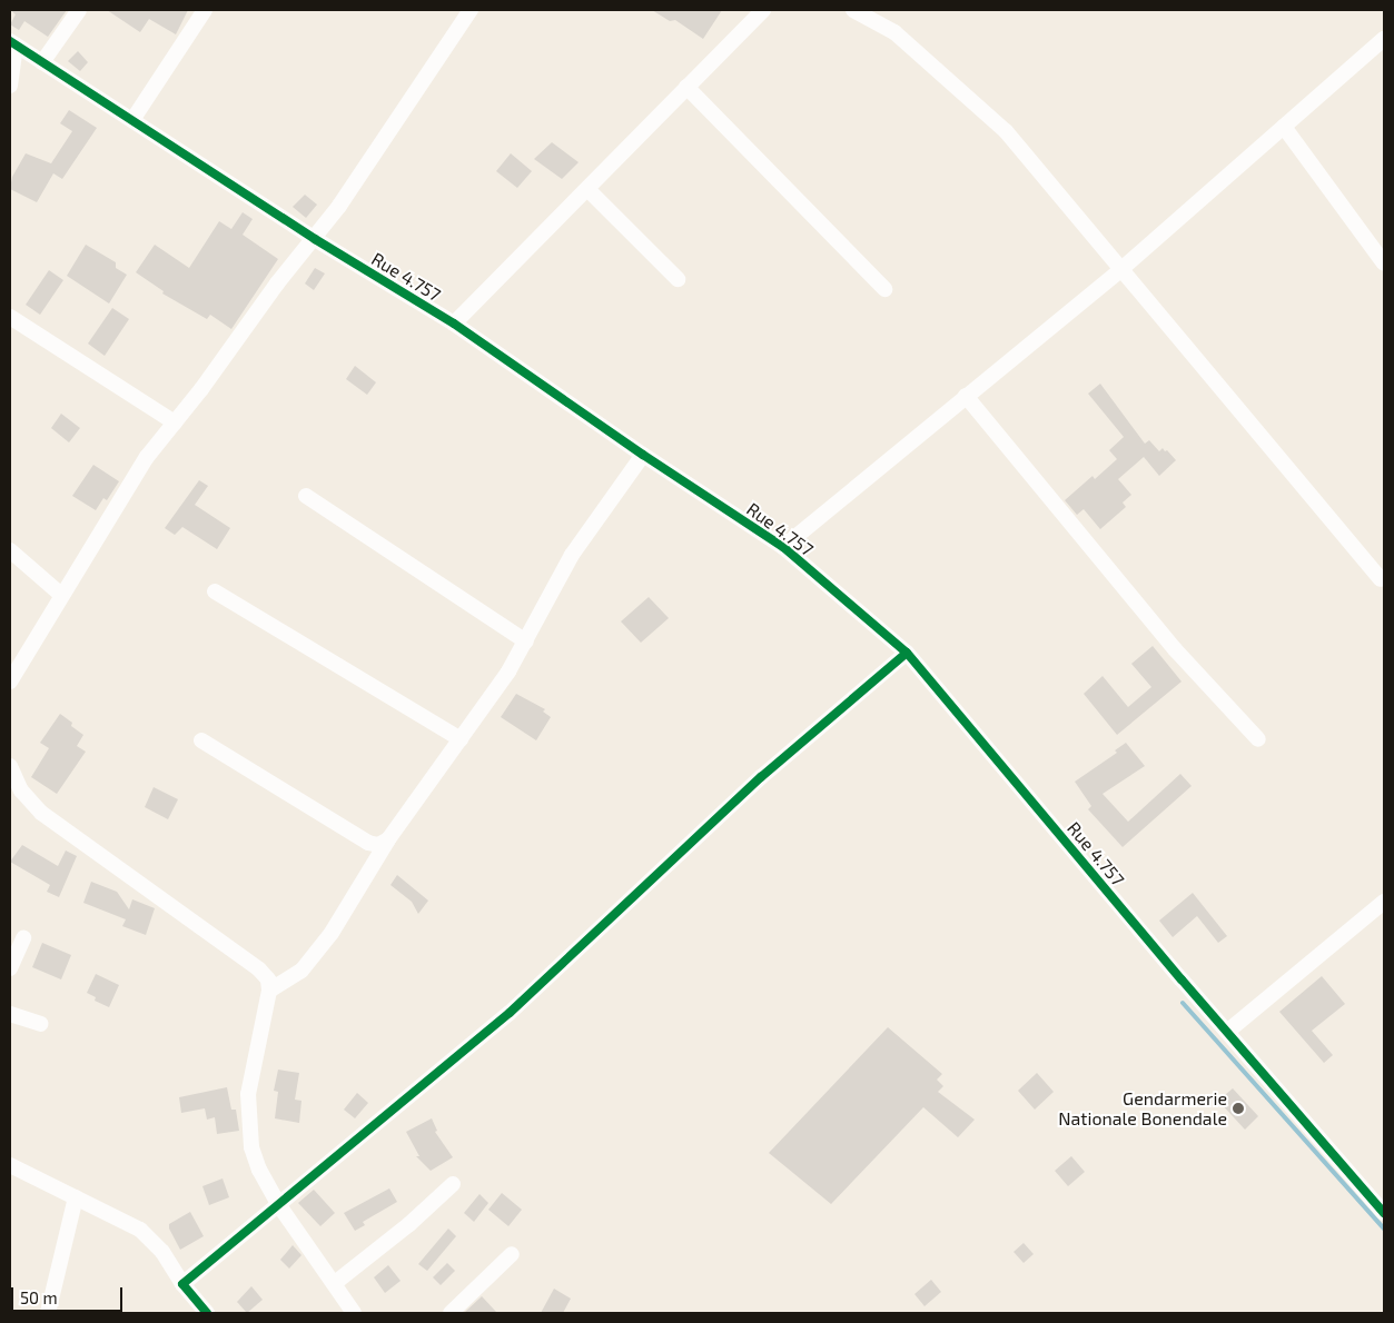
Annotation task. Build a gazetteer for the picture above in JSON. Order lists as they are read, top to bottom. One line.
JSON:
{"streets":{"street":["Rue 4.757"]},"places":["Gendarmerie Nationale Bonendale"],"scale_bar":"50 m"}
